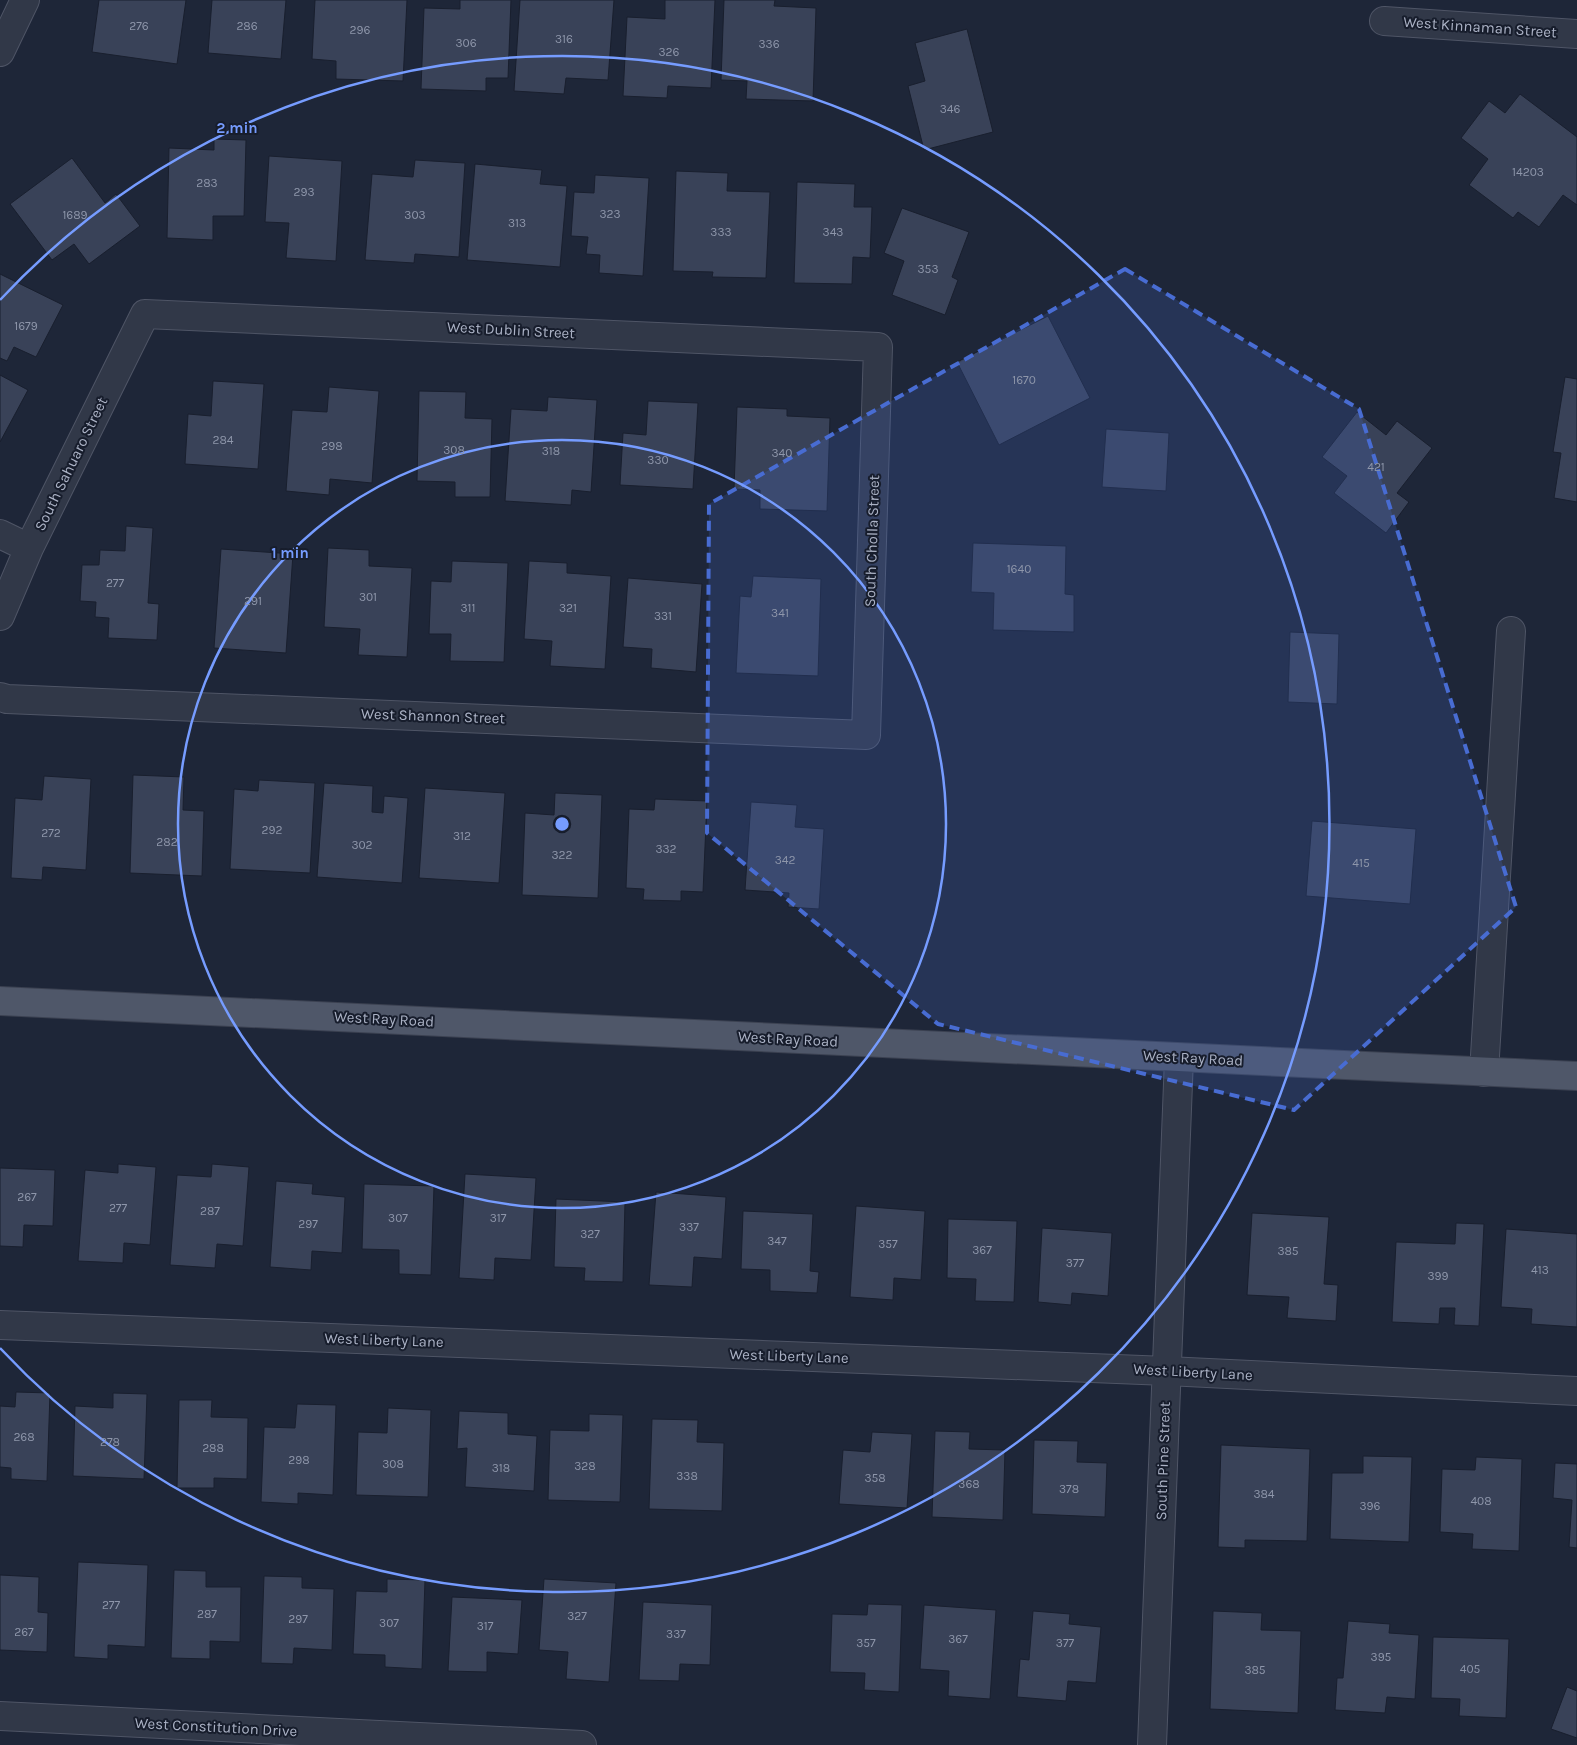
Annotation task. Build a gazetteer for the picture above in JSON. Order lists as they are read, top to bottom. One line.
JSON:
{"streets":{"main road":["West Ray Road"],"street":["West Kinnaman Street","West Dublin Street","South Sahuaro Street","South Cholla Street","West Shannon Street","West Liberty Lane","South Pine Street","West Constitution Drive"]},"crossings":[["West Dublin Street","South Sahuaro Street"],["West Dublin Street","South Cholla Street"],["South Cholla Street","West Shannon Street"],["West Ray Road","South Pine Street"],["West Liberty Lane","South Pine Street"]],"house_numbers":["276","286","296","316","306","336","326","346","14203","283","293","323","1689","303","313","333","343","353","1679","1670","284","298","308","318","340","330","421","1640","277","301","291","311","321","341","331","292","272","312","282","302","332","322","342","415","267","277","287","307","317","297","337","327","347","357","367","385","377","413","399","268","278","288","298","308","328","318","338","358","368","378","384","408","396","277","287","327","297","307","317","267","337","367","357","377","395","405","385"],"rings":["2 min","1 min"]}
